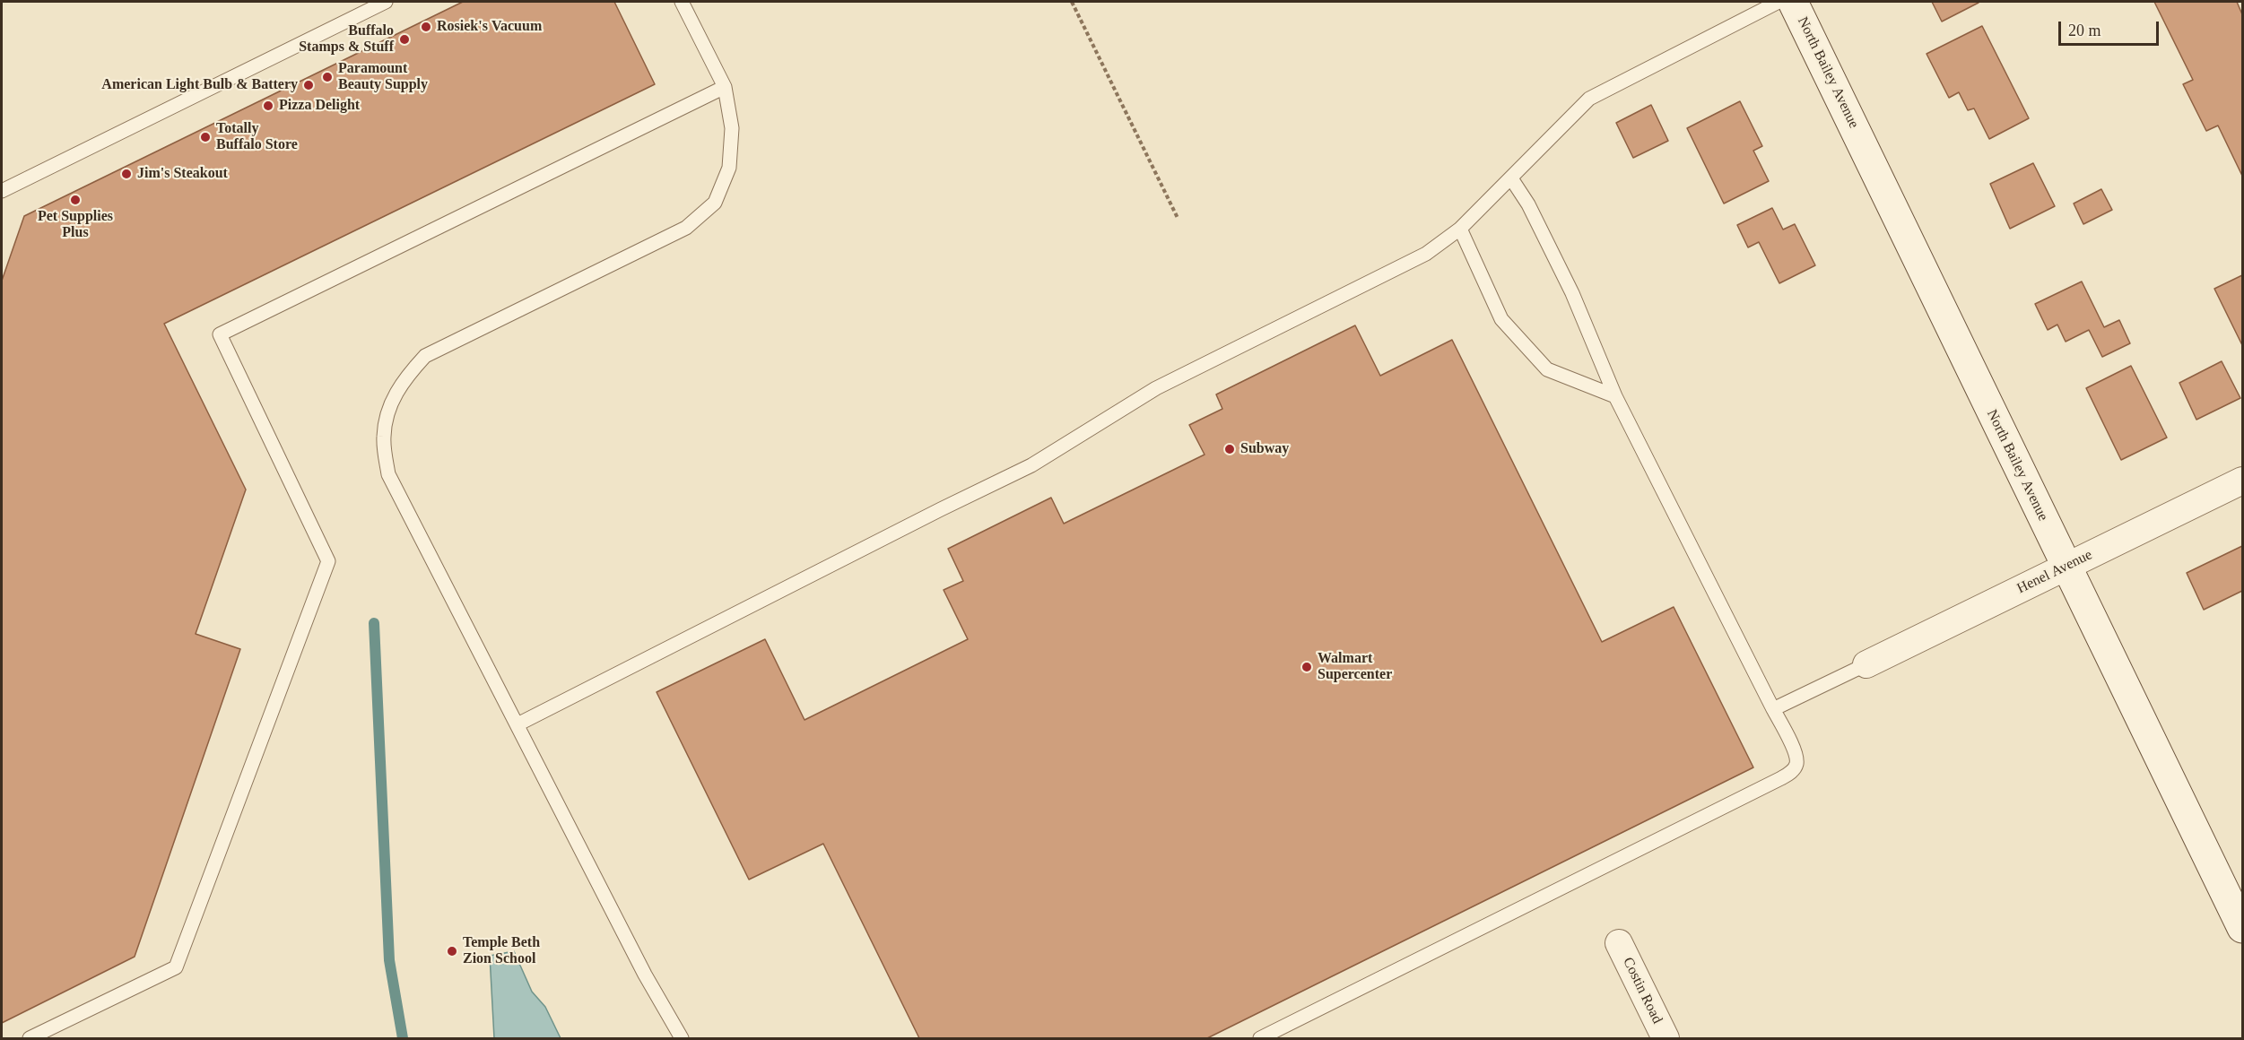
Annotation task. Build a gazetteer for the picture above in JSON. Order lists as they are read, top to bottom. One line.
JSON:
{"streets":{"street":["North Bailey Avenue","Henel Avenue","Costin Road"]},"crossings":[["North Bailey Avenue","Henel Avenue"]],"places":["Rosiek's Vacuum","Buffalo Stamps & Stuff","Paramount Beauty Supply","American Light Bulb & Battery","Pizza Delight","Totally Buffalo Store","Jim's Steakout","Pet Supplies Plus","Subway","Walmart Supercenter","Temple Beth Zion School"],"scale_bar":"20 m"}
